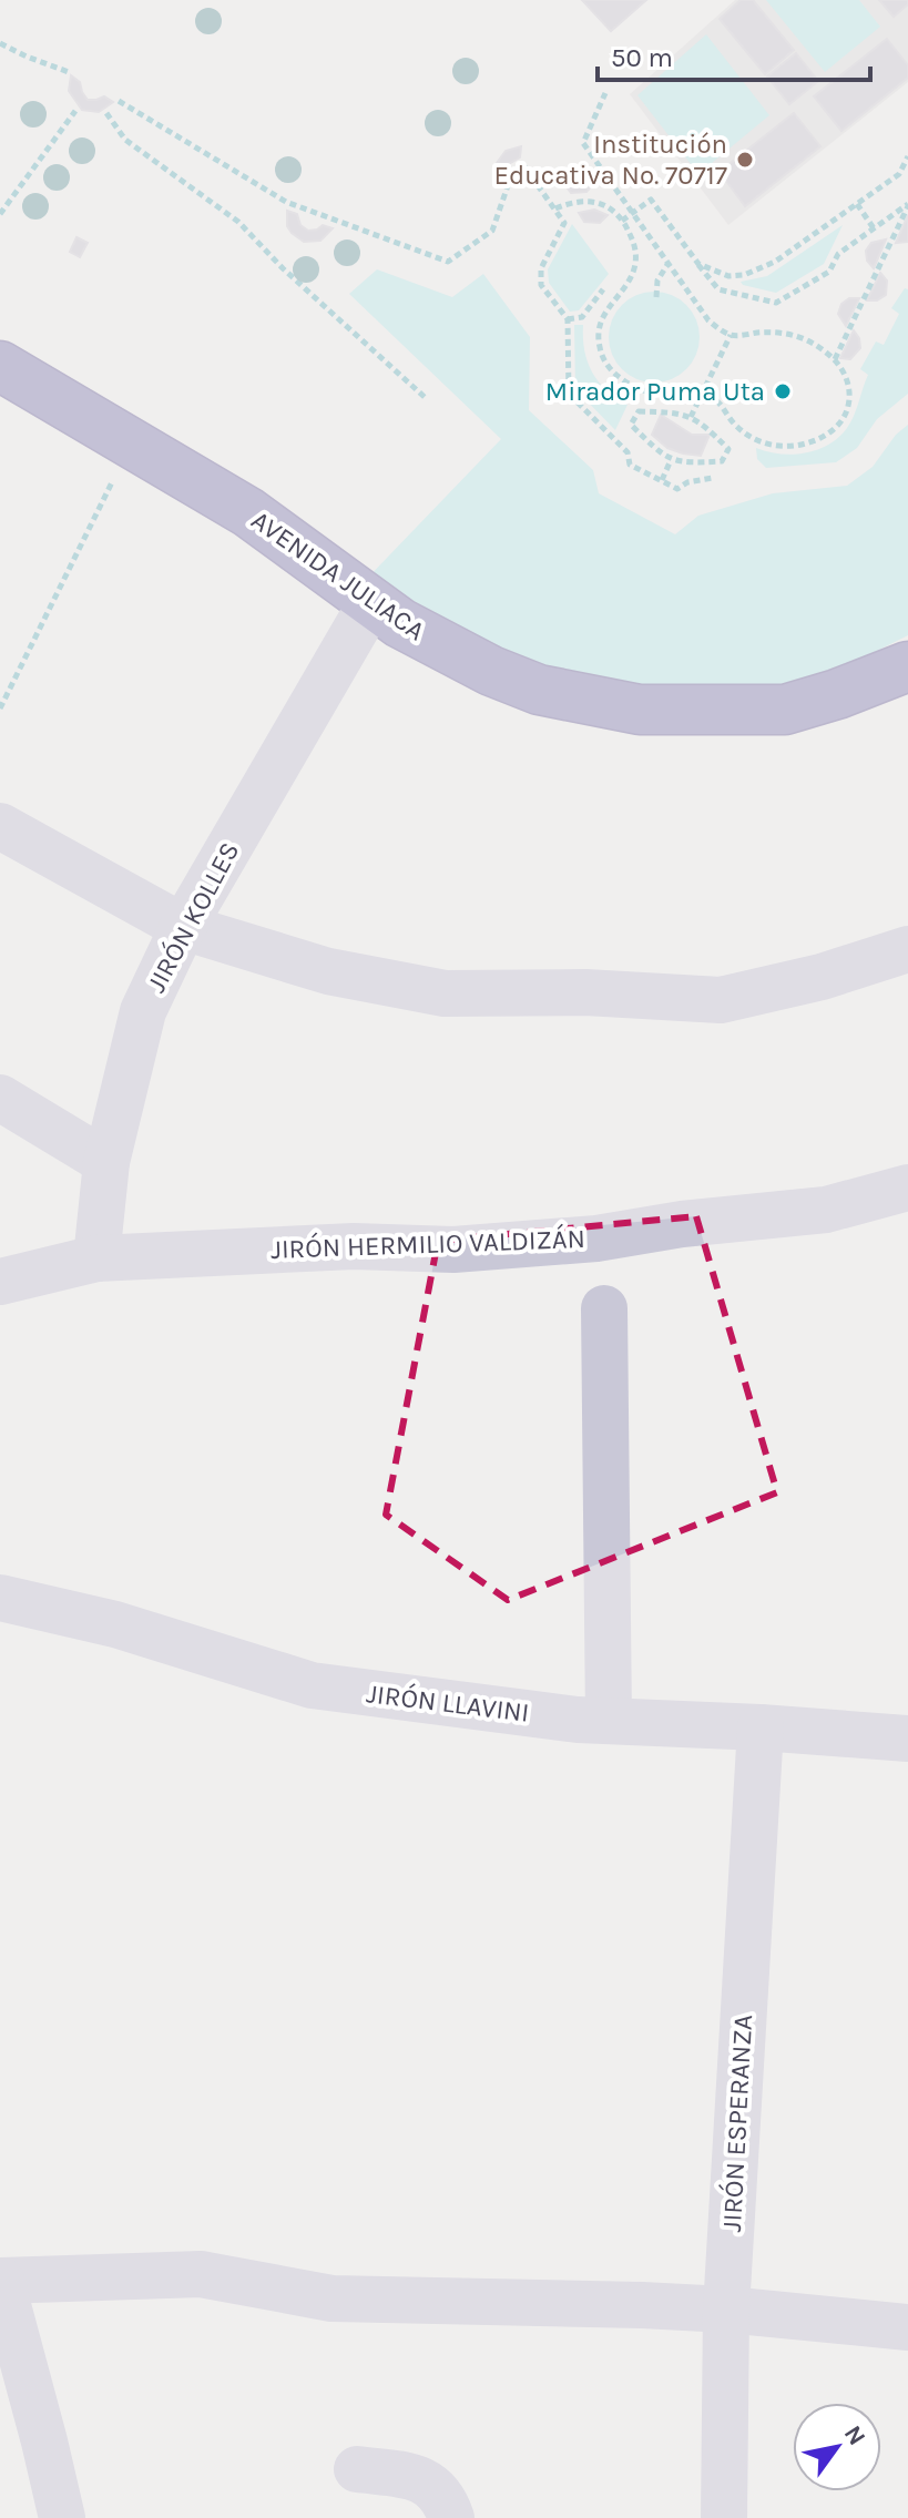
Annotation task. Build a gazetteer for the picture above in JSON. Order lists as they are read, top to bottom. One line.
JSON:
{"streets":{"highway":["AVENIDA JULIACA"],"street":["JIRÓN KOLLES","JIRÓN HERMILIO VALDIZÁN","JIRÓN LLAVINI","JIRÓN ESPERANZA"]},"crossings":[["AVENIDA JULIACA","JIRÓN KOLLES"],["JIRÓN KOLLES","JIRÓN HERMILIO VALDIZÁN"],["JIRÓN LLAVINI","JIRÓN ESPERANZA"]],"places":["Institución Educativa No. 70717","Mirador Puma Uta"],"scale_bar":"50 m","north":"top right"}
